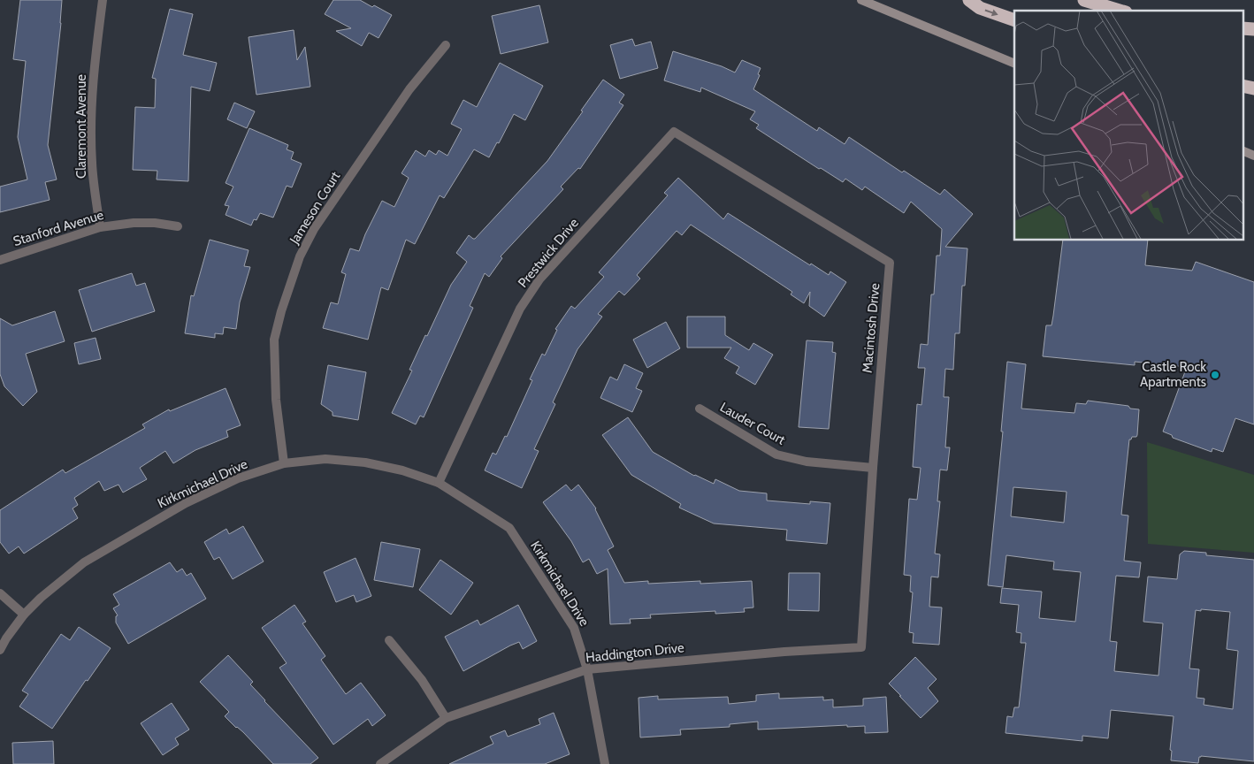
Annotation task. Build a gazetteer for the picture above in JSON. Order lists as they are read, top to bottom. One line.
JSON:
{"streets":{"street":["Claremont Avenue","Jameson Court","Stanford Avenue","Prestwick Drive","Macintosh Drive","Lauder Court","Kirkmichael Drive","Haddington Drive"]},"crossings":[["Claremont Avenue","Stanford Avenue"],["Jameson Court","Kirkmichael Drive"],["Prestwick Drive","Macintosh Drive"],["Prestwick Drive","Kirkmichael Drive"],["Macintosh Drive","Lauder Court"],["Macintosh Drive","Haddington Drive"],["Kirkmichael Drive","Haddington Drive"]],"places":["Castle Rock Apartments"]}
